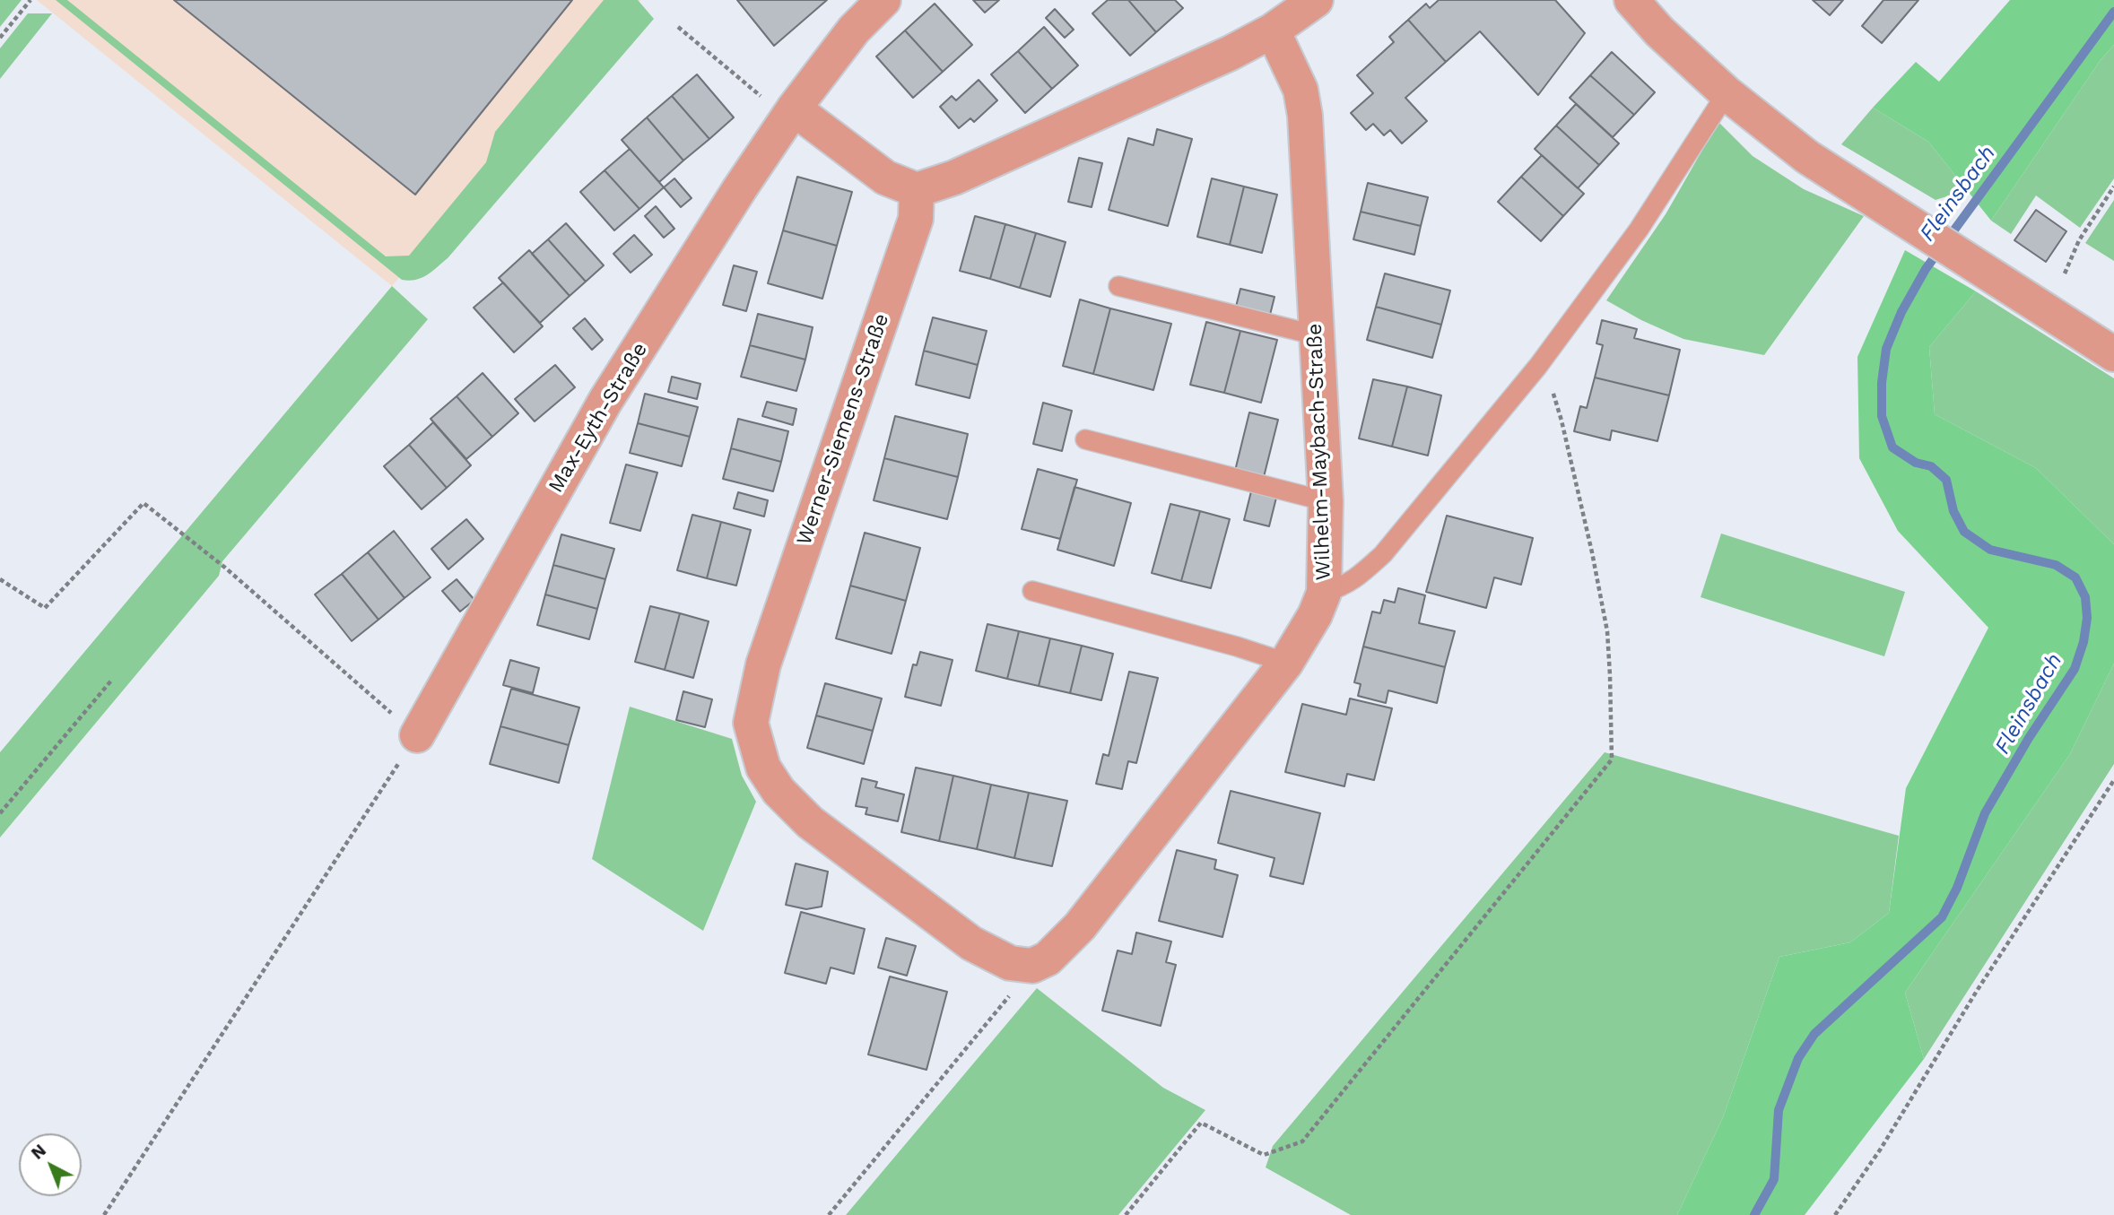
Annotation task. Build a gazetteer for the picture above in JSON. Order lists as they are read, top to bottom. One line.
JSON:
{"streets":{"street":["Max-Eyth-Straße","Werner-Siemens-Straße","Wilhelm-Maybach-Straße"]},"crossings":[["Werner-Siemens-Straße","Wilhelm-Maybach-Straße"]],"water":["Fleinsbach"],"north":"top left"}
